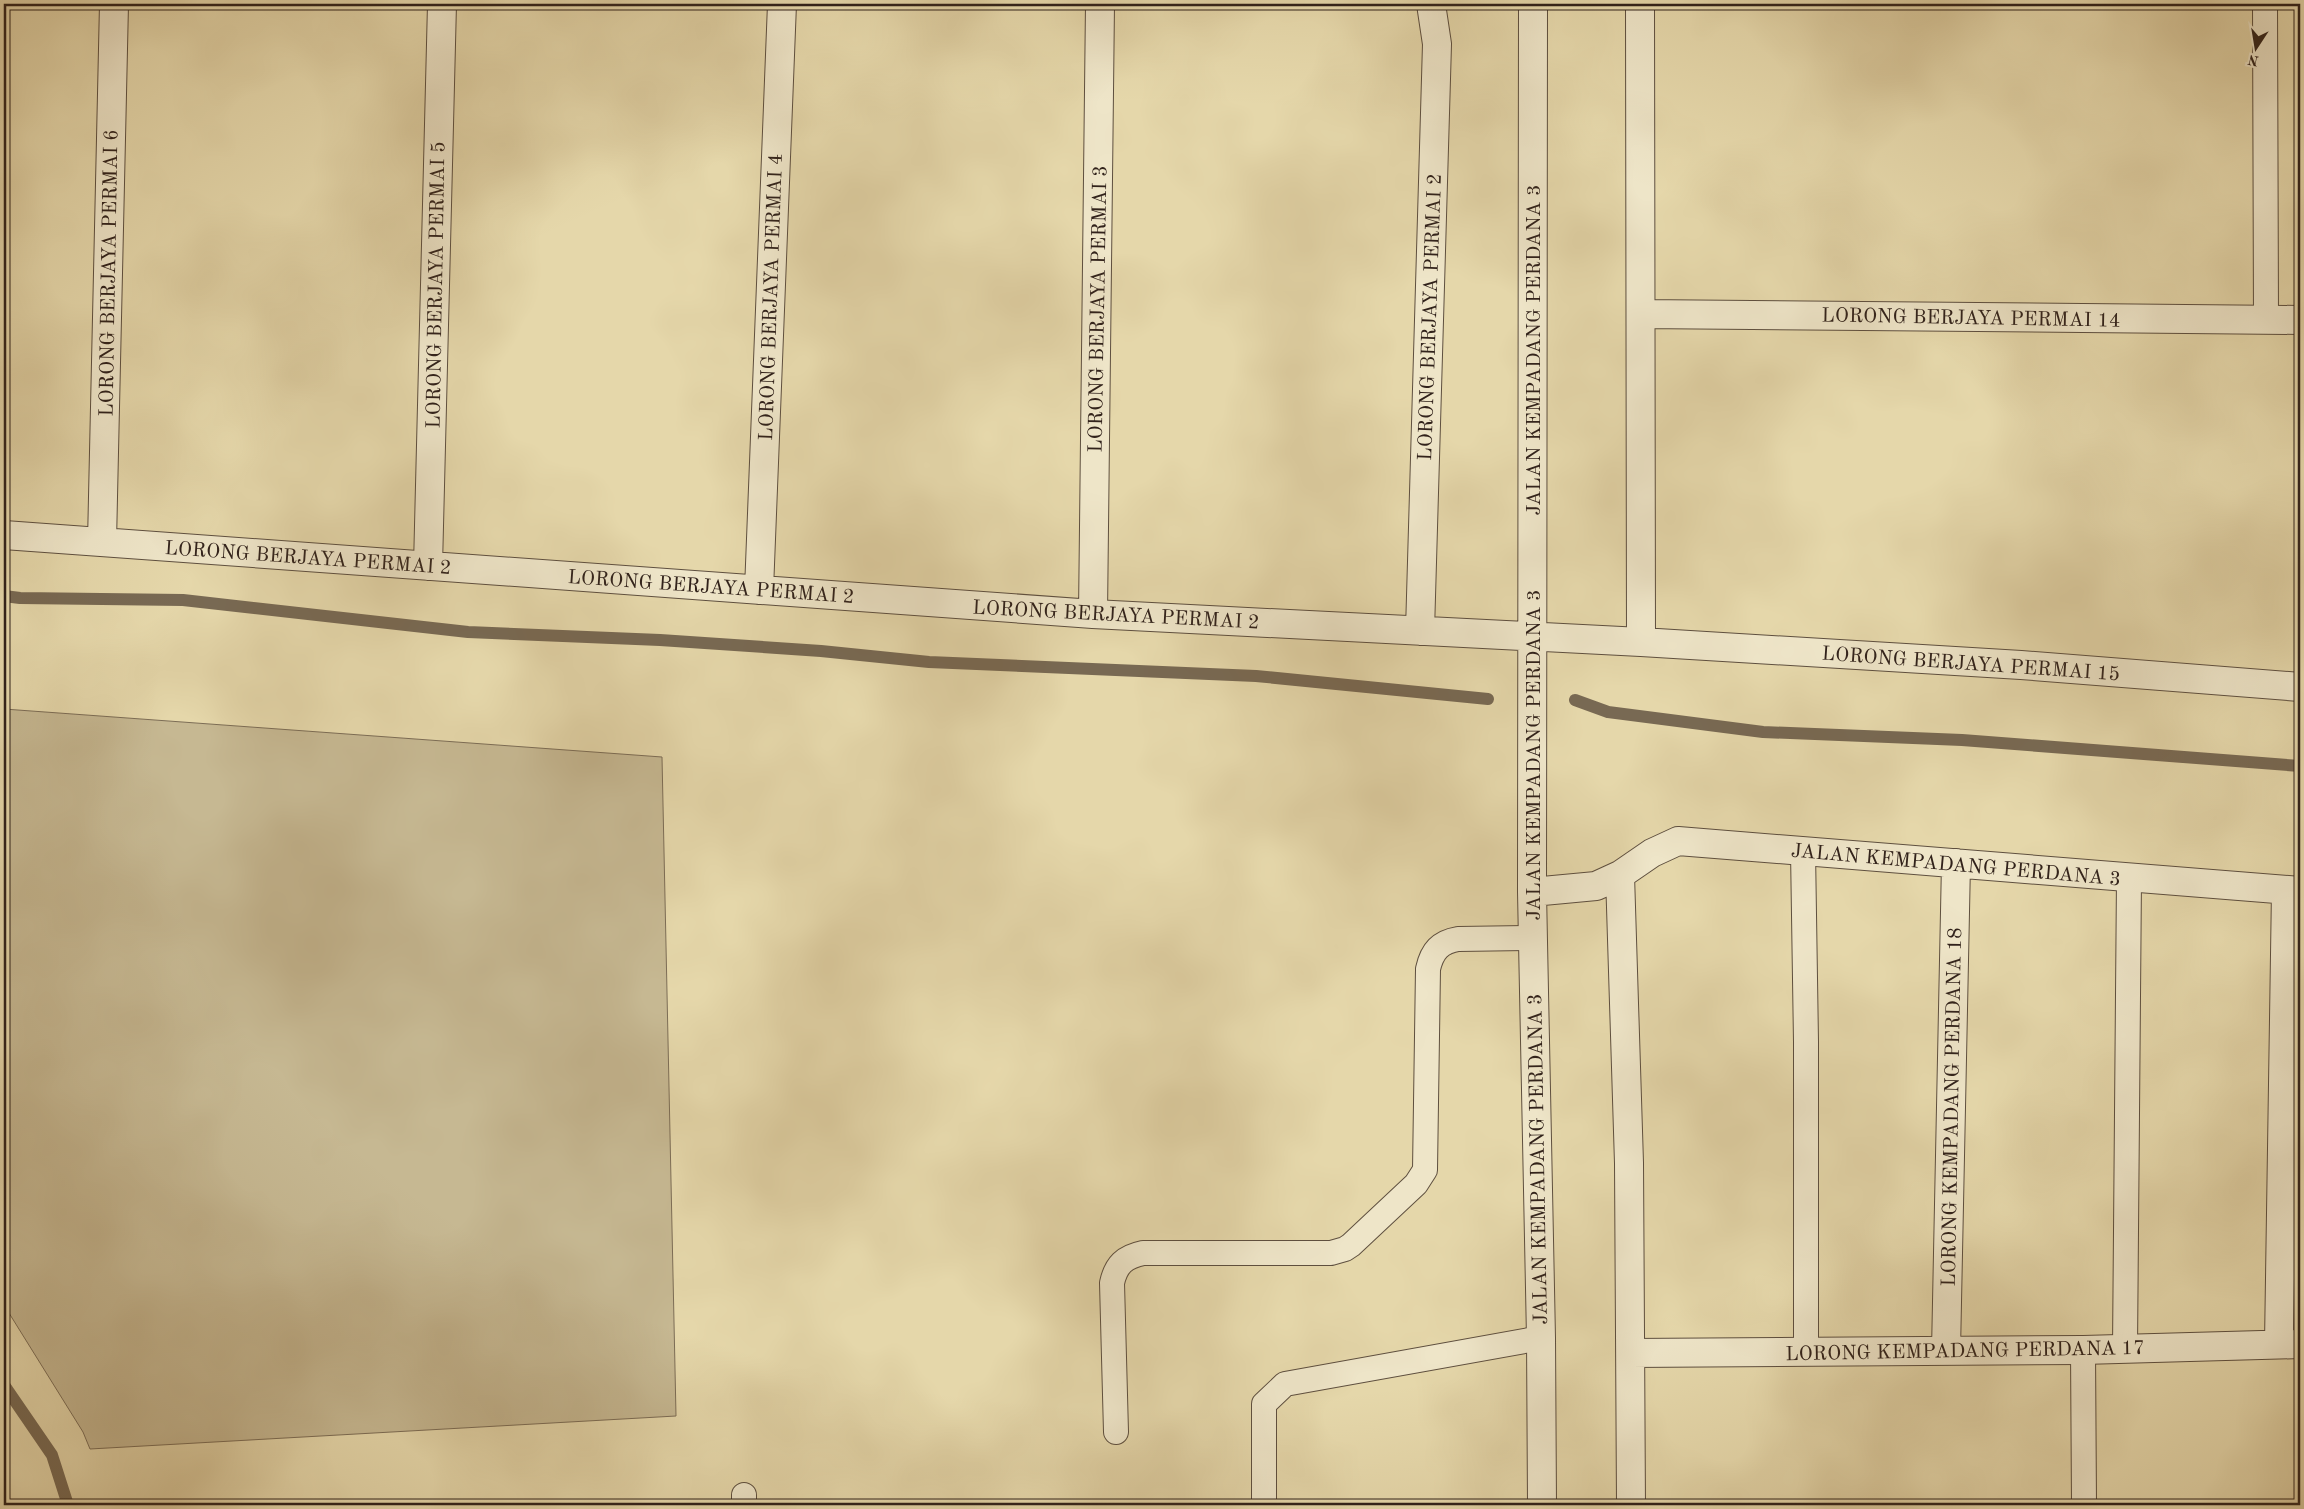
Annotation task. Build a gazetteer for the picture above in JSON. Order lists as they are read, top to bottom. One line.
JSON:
{"streets":{"street":["LORONG BERJAYA PERMAI 6","LORONG BERJAYA PERMAI 5","LORONG BERJAYA PERMAI 4","LORONG BERJAYA PERMAI 3","LORONG BERJAYA PERMAI 2","LORONG BERJAYA PERMAI 14","JALAN KEMPADANG PERDANA 3","LORONG BERJAYA PERMAI 15","LORONG KEMPADANG PERDANA 18","LORONG KEMPADANG PERDANA 17"]},"crossings":[["LORONG BERJAYA PERMAI 6","LORONG BERJAYA PERMAI 2"],["LORONG BERJAYA PERMAI 5","LORONG BERJAYA PERMAI 2"],["LORONG BERJAYA PERMAI 4","LORONG BERJAYA PERMAI 2"],["LORONG BERJAYA PERMAI 3","LORONG BERJAYA PERMAI 2"],["LORONG BERJAYA PERMAI 2","JALAN KEMPADANG PERDANA 3"],["LORONG BERJAYA PERMAI 2","LORONG BERJAYA PERMAI 15"],["JALAN KEMPADANG PERDANA 3","LORONG BERJAYA PERMAI 15"],["JALAN KEMPADANG PERDANA 3","LORONG KEMPADANG PERDANA 18"],["LORONG KEMPADANG PERDANA 18","LORONG KEMPADANG PERDANA 17"]],"north":"bottom"}
